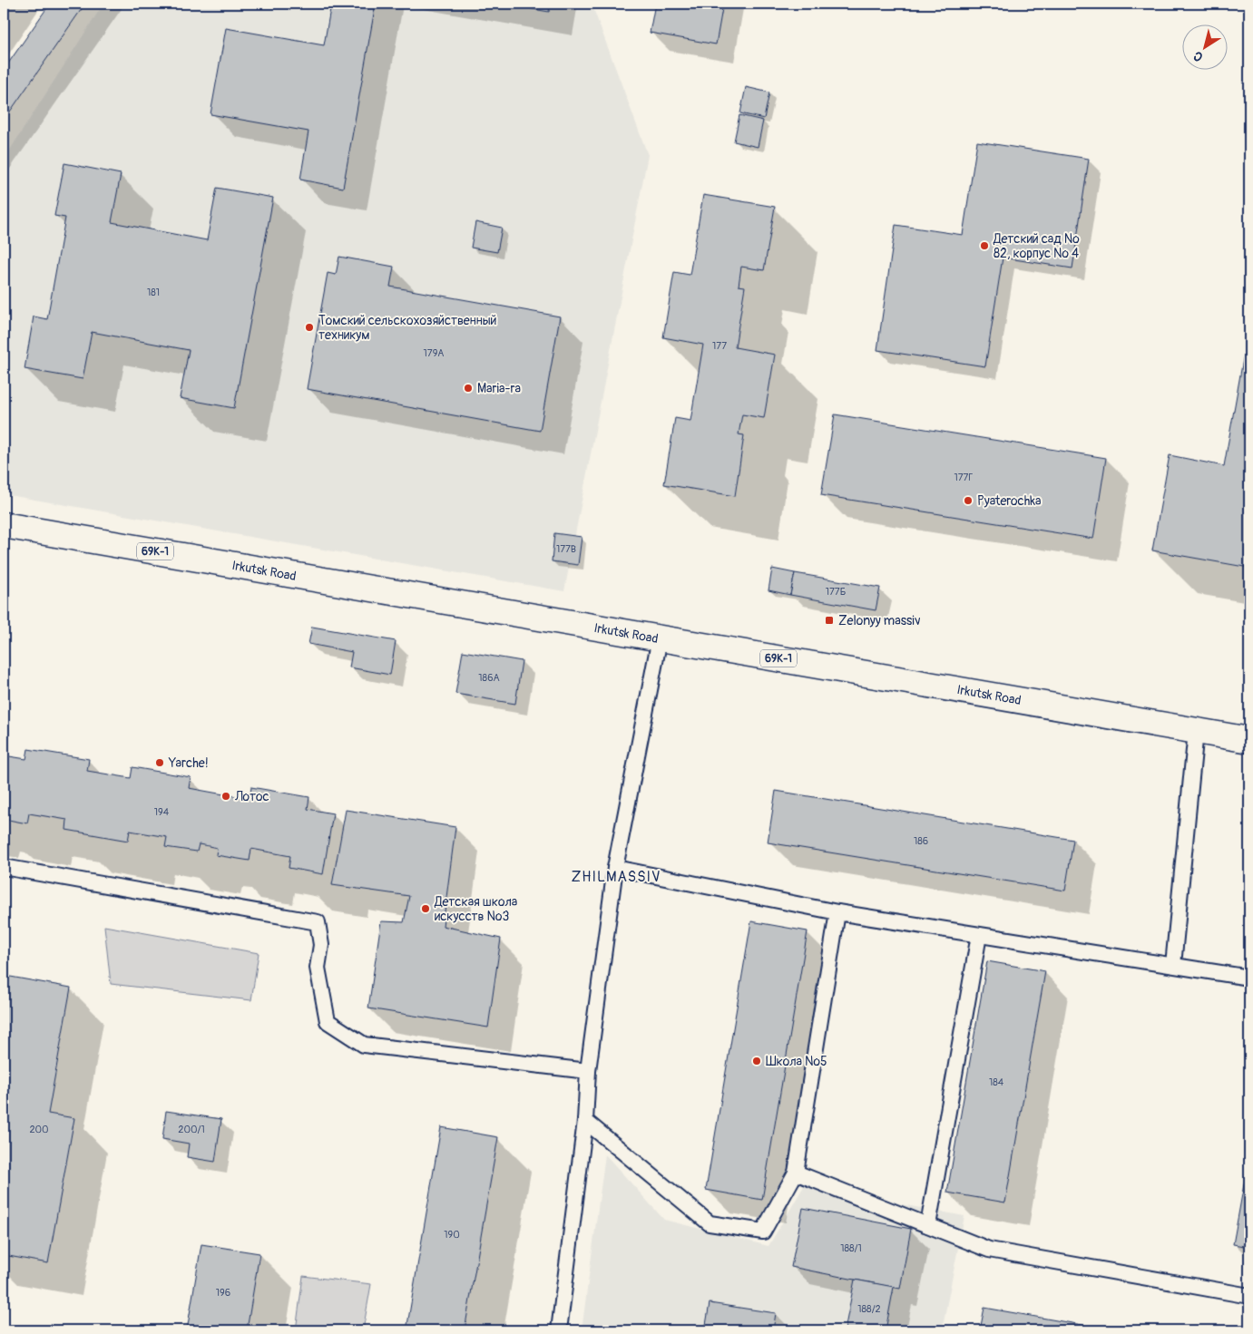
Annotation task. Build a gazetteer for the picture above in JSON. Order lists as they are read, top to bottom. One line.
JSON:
{"streets":{"main road":["69К-1","Irkutsk Road"]},"districts":["ZHILMASSIV"],"places":{"other":["Детский сад № 82, корпус № 4","Томский сельскохозяйственный техникум","Maria-ra","Pyaterochka","Yarche!","Лотос","Детская школа искусств №3","Школа №5"],"transit":["Zelonyy massiv"]},"house_numbers":["181","177","179А","177Г","177В","177Б","186А","194","186","184","200","200/1","190","188/1","196","188/2"],"north":"bottom left"}
